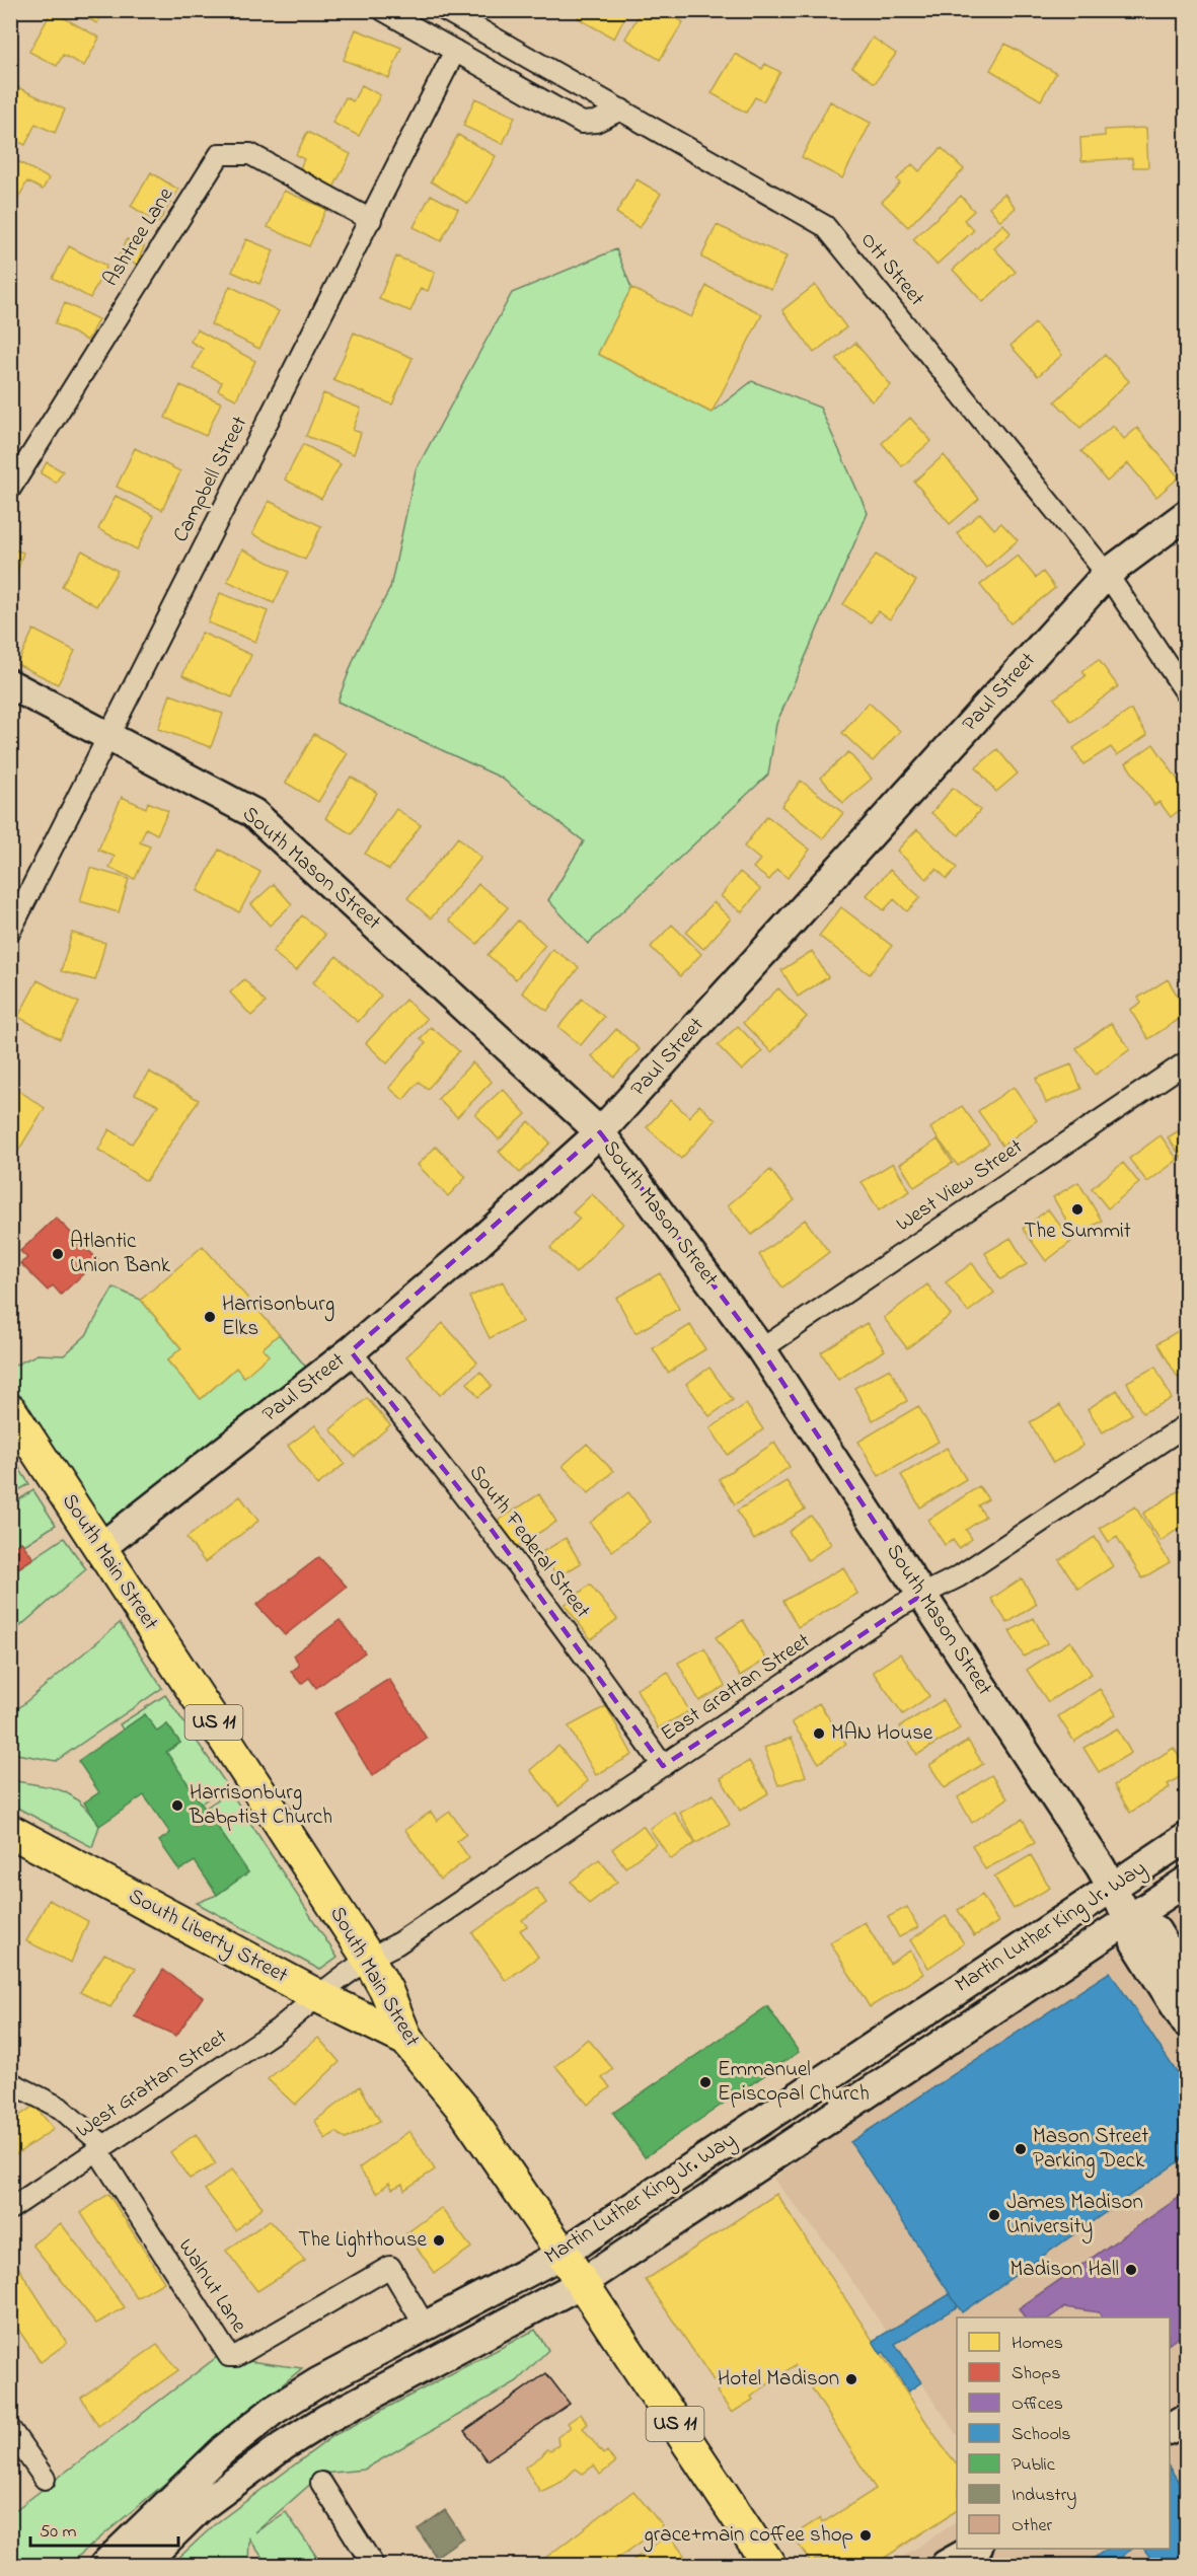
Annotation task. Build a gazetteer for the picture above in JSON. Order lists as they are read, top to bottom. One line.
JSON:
{"streets":{"main road":["Paul Street","South Mason Street","South Main Street","US 11","Martin Luther King Jr. Way","South Liberty Street"],"street":["Ashtree Lane","Ott Street","Campbell Street","West View Street","South Federal Street","East Grattan Street","West Grattan Street","Walnut Lane"]},"crossings":[["Ashtree Lane","Campbell Street"],["Ott Street","Paul Street"],["Campbell Street","South Mason Street"],["Paul Street","South Mason Street"],["Paul Street","South Federal Street"],["Paul Street","South Main Street"],["South Mason Street","West View Street"],["South Mason Street","East Grattan Street"],["South Mason Street","Martin Luther King Jr. Way"],["South Federal Street","East Grattan Street"],["South Main Street","East Grattan Street"],["South Main Street","Martin Luther King Jr. Way"],["South Main Street","South Liberty Street"],["East Grattan Street","South Liberty Street"],["East Grattan Street","West Grattan Street"],["Martin Luther King Jr. Way","Walnut Lane"],["South Liberty Street","West Grattan Street"],["West Grattan Street","Walnut Lane"]],"places":["The Summit","Atlantic Union Bank","Harrisonburg Elks","MAN House","Harrisonburg Babptist Church","Emmanuel Episcopal Church","Mason Street Parking Deck","James Madison University","The Lighthouse","Madison Hall","Hotel Madison","grace+main coffee shop"],"legend":["Homes","Shops","Offices","Schools","Public","Industry","Other"],"scale_bar":"50 m"}
